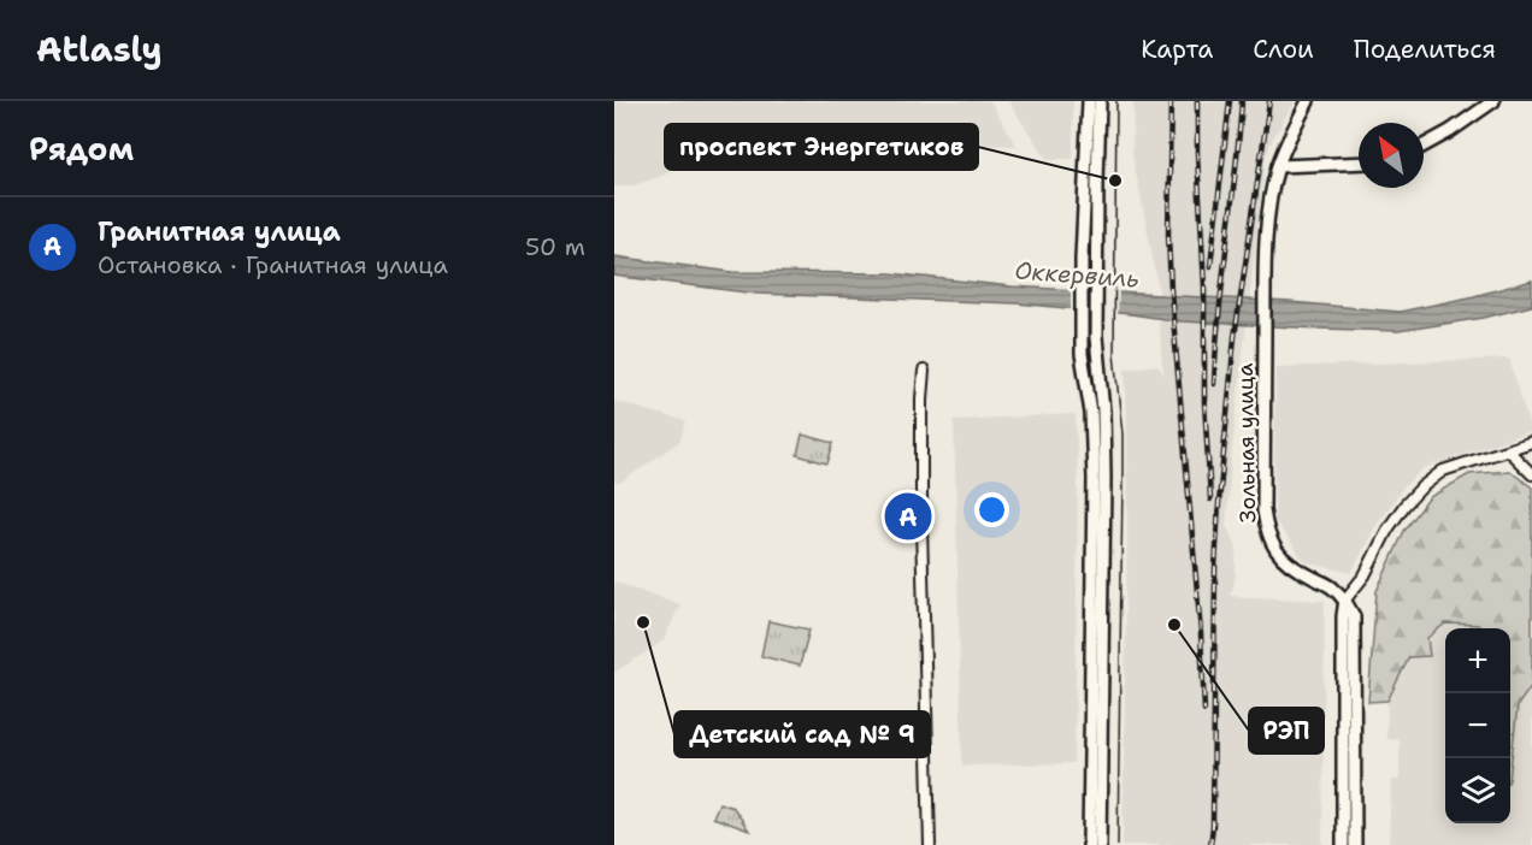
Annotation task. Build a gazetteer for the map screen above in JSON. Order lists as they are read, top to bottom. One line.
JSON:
{"streets":{"street":["Зольная улица"]},"water":["Оккервиль"],"places":["проспект Энергетиков","Детский сад № 9","РЭП"],"north":"top left","page":{"header":"Atlasly","nav":["Карта","Слои","Поделиться"],"heading":"Рядом","list":[{"mark":"A","name":"Гранитная улица","note":"Остановка · Гранитная улица","value":"50 m"}],"pins":"A","map_buttons":["+","−"]}}
